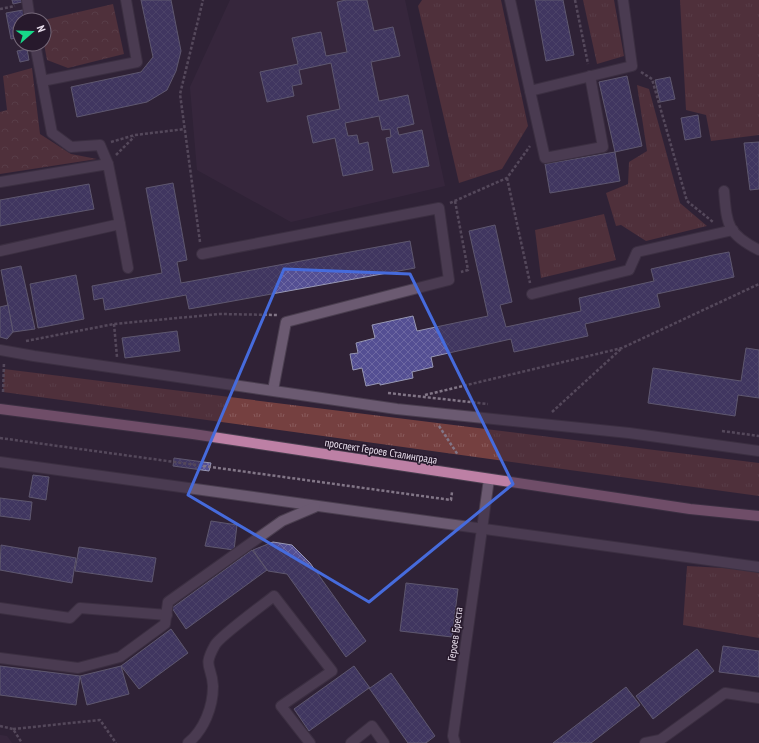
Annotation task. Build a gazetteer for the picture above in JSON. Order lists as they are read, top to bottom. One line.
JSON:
{"streets":{"main road":["проспект Героев Сталинграда"],"street":["Героев Бреста"]},"crossings":[["проспект Героев Сталинграда","Героев Бреста"]],"north":"right"}
